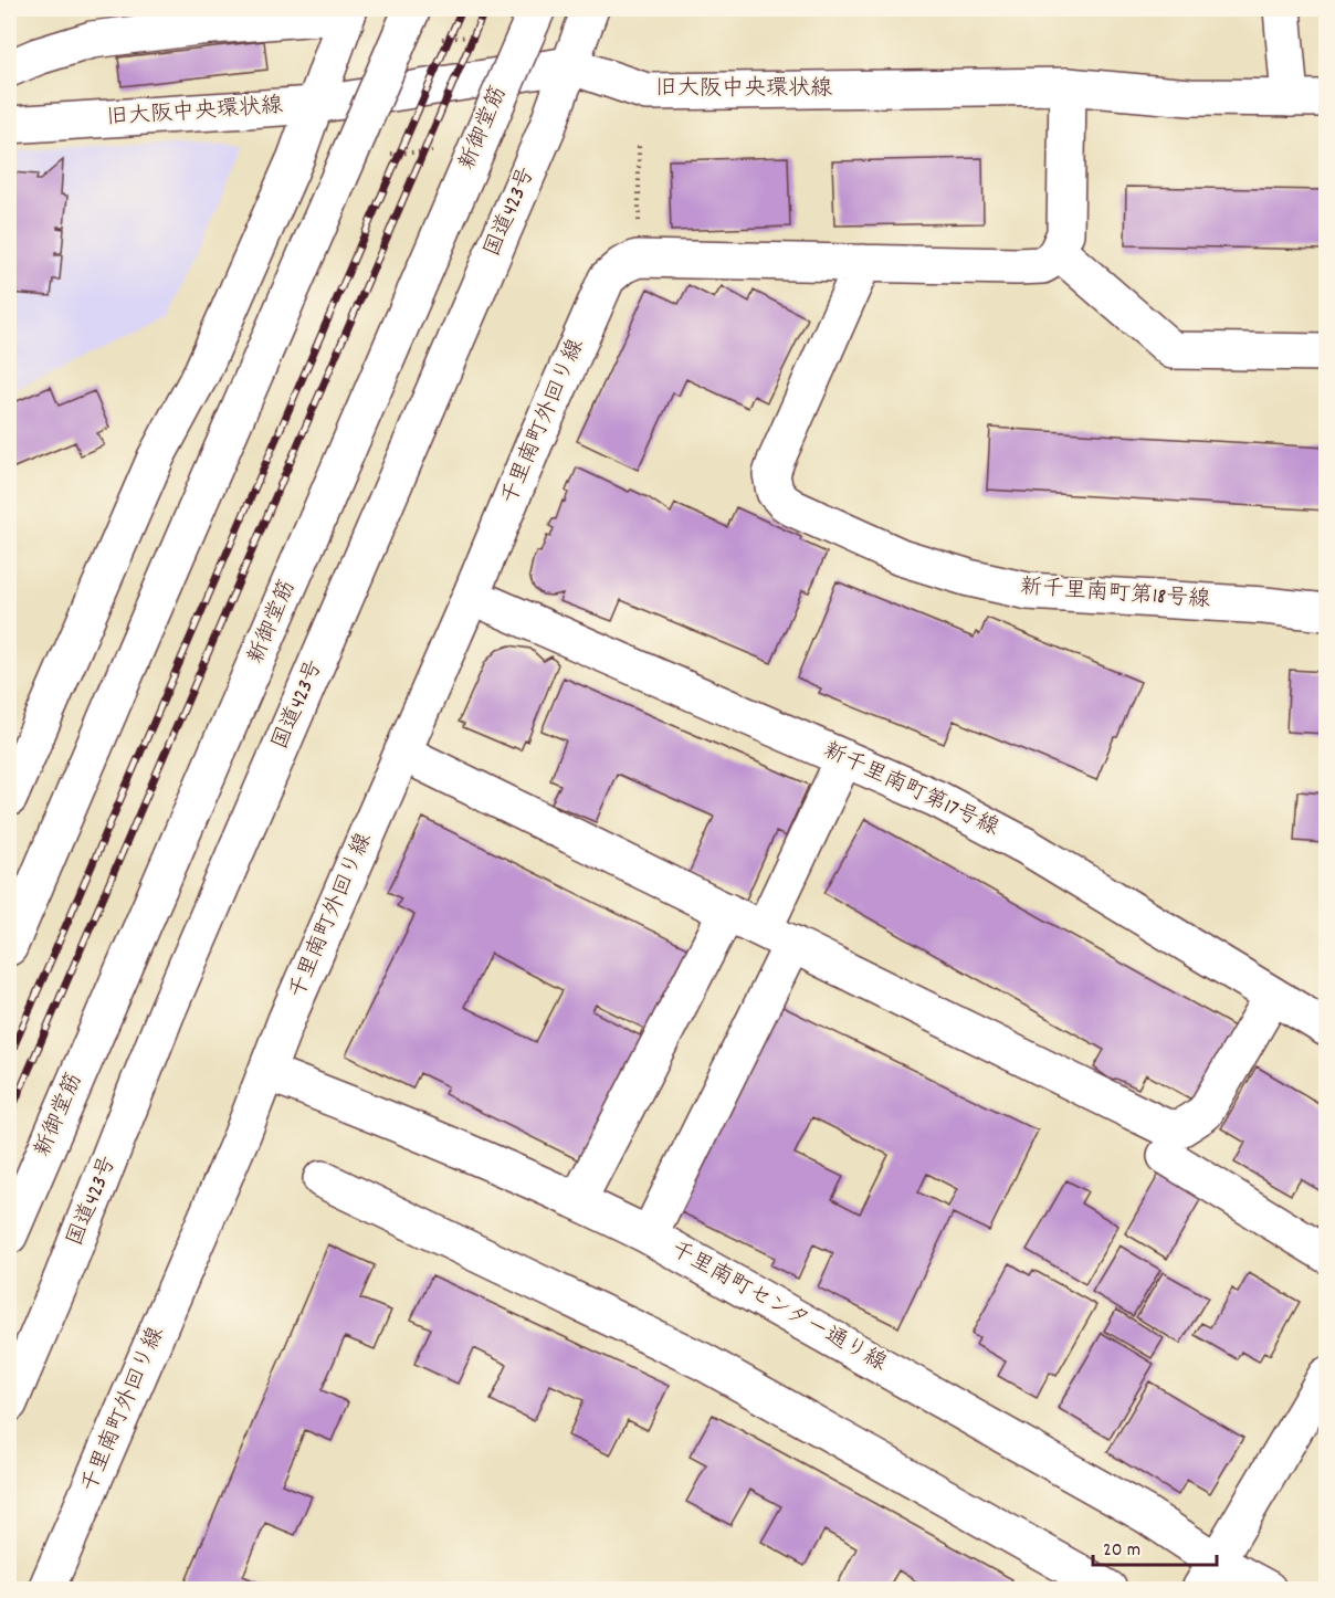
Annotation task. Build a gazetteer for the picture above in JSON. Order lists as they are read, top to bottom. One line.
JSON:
{"streets":{"main road":["旧大阪中央環状線","新御堂筋","国道423号","千里南町外回り線","新千里南町第18号線","新千里南町第17号線","千里南町センター通り線"]},"crossings":[["旧大阪中央環状線","国道423号"],["千里南町外回り線","新千里南町第17号線"],["千里南町外回り線","千里南町センター通り線"]],"scale_bar":"20 m"}
